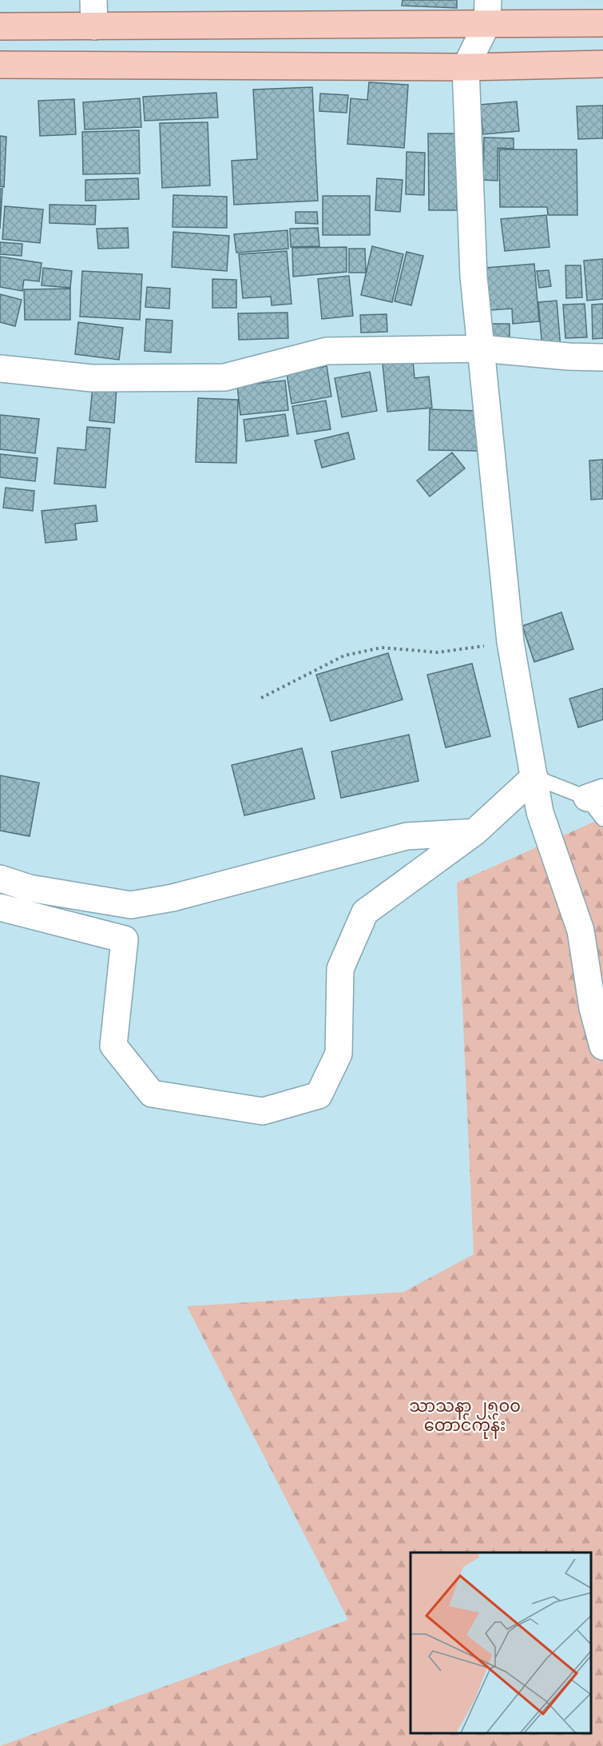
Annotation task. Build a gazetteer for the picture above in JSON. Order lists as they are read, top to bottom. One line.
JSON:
{"parks":["သာသနာ ၂၅၀၀ တောင်ကုန်း"]}
